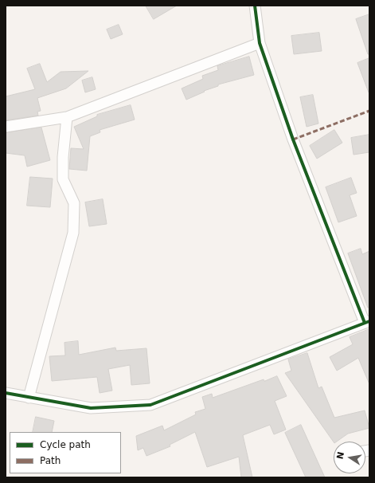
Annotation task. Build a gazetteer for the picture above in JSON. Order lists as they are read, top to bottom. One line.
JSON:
{"legend":["Cycle path","Path"],"north":"left"}
